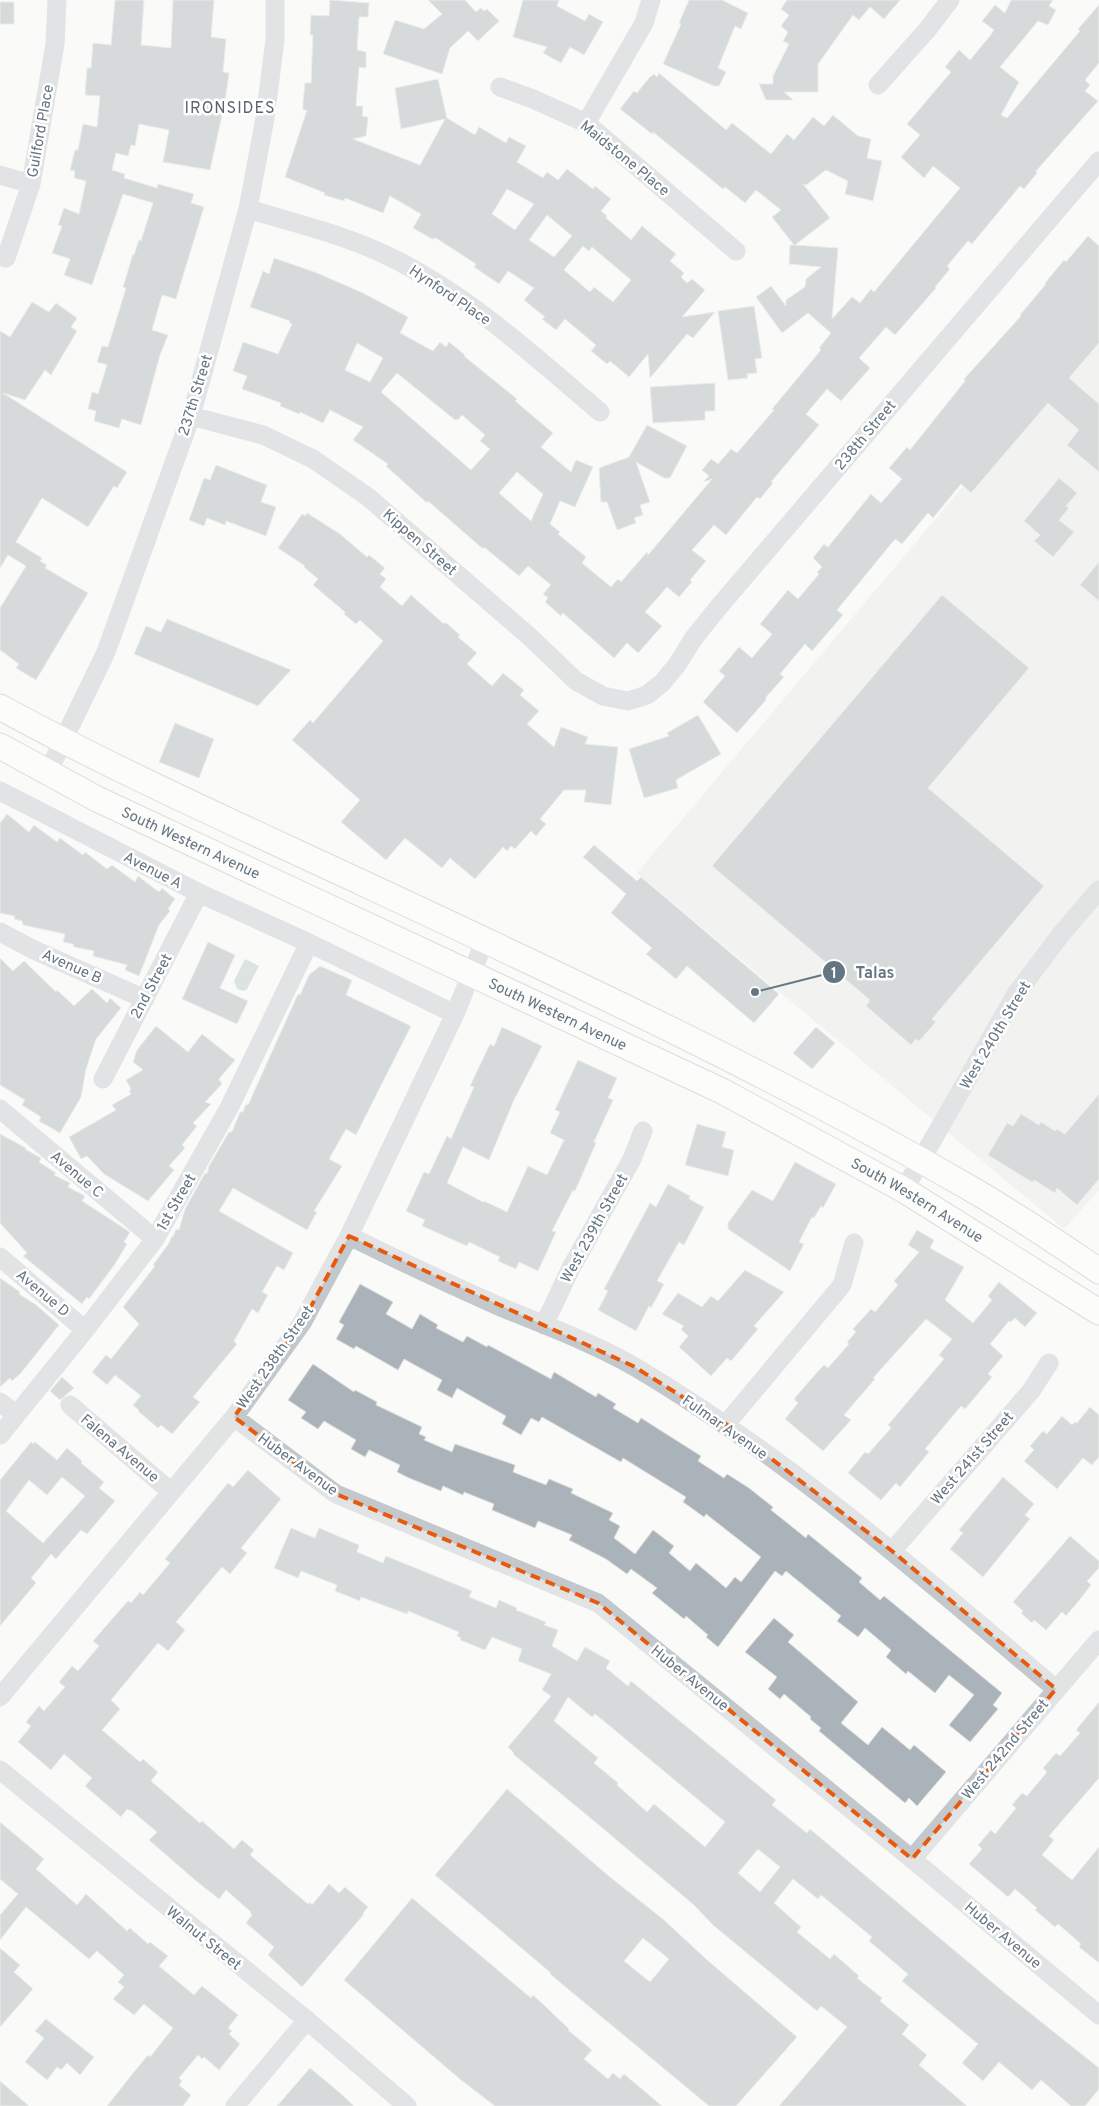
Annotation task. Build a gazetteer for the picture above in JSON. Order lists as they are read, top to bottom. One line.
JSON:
{"streets":{"main road":["South Western Avenue"],"street":["Guilford Place","Maidstone Place","Hynford Place","237th Street","238th Street","Kippen Street","Avenue A","Avenue B","2nd Street","West 240th Street","Avenue C","1st Street","West 239th Street","Avenue D","West 238th Street","Fulmar Avenue","Falena Avenue","West 241st Street","Huber Avenue","West 242nd Street","Walnut Street"]},"crossings":[["Hynford Place","237th Street"],["237th Street","Kippen Street"],["237th Street","South Western Avenue"],["238th Street","Kippen Street"],["South Western Avenue","West 240th Street"],["South Western Avenue","West 238th Street"],["Avenue A","2nd Street"],["Avenue A","1st Street"],["Avenue A","West 238th Street"],["Avenue B","2nd Street"],["Avenue C","1st Street"],["1st Street","Avenue D"],["West 239th Street","Fulmar Avenue"],["West 238th Street","Fulmar Avenue"],["West 238th Street","Falena Avenue"],["West 238th Street","Huber Avenue"],["Fulmar Avenue","West 241st Street"],["Fulmar Avenue","West 242nd Street"],["Huber Avenue","West 242nd Street"]],"districts":["IRONSIDES"],"places":["Talas"]}
